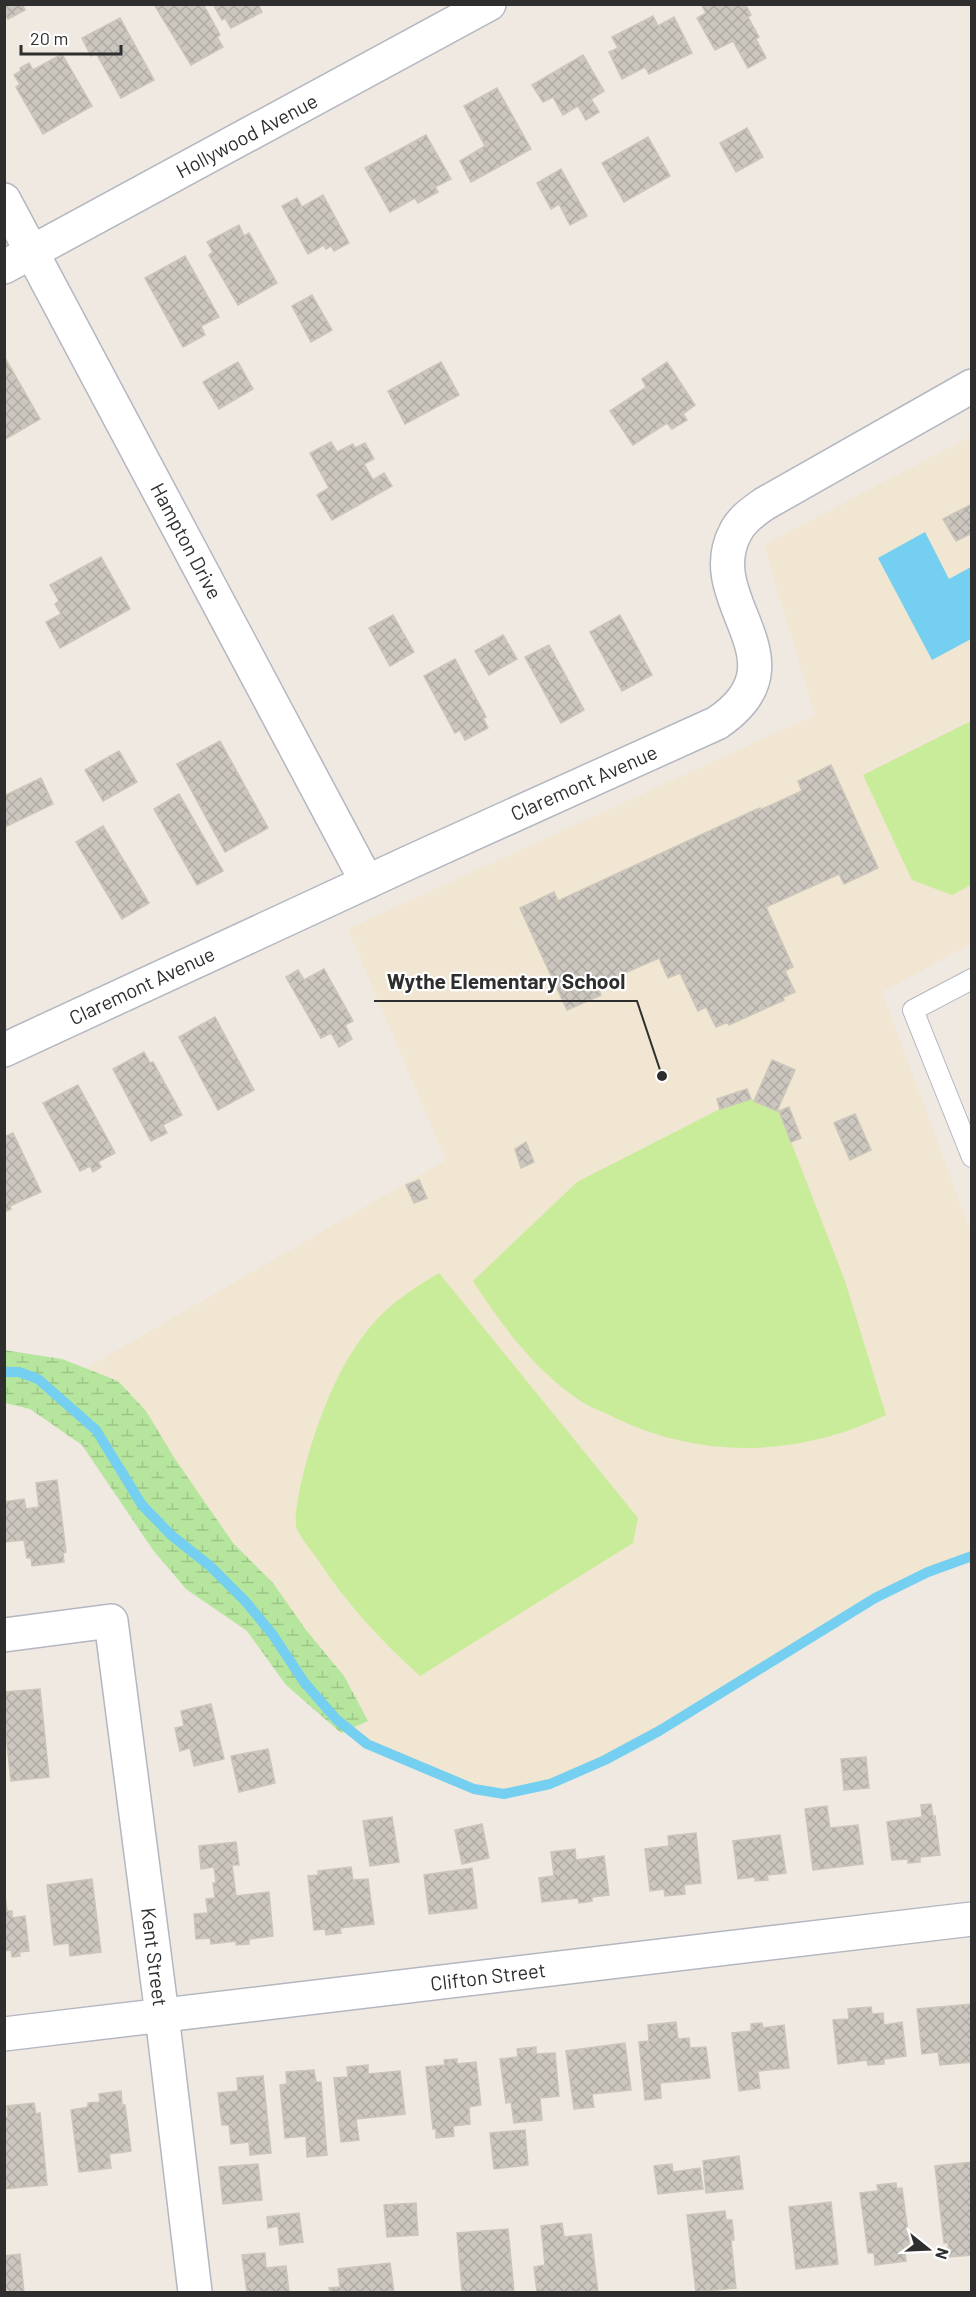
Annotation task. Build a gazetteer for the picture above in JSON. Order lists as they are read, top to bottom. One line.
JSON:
{"streets":{"street":["Hollywood Avenue","Hampton Drive","Claremont Avenue","Kent Street","Clifton Street"]},"crossings":[["Hollywood Avenue","Hampton Drive"],["Hampton Drive","Claremont Avenue"],["Kent Street","Clifton Street"]],"places":["Wythe Elementary School"],"scale_bar":"20 m","north":"right"}
